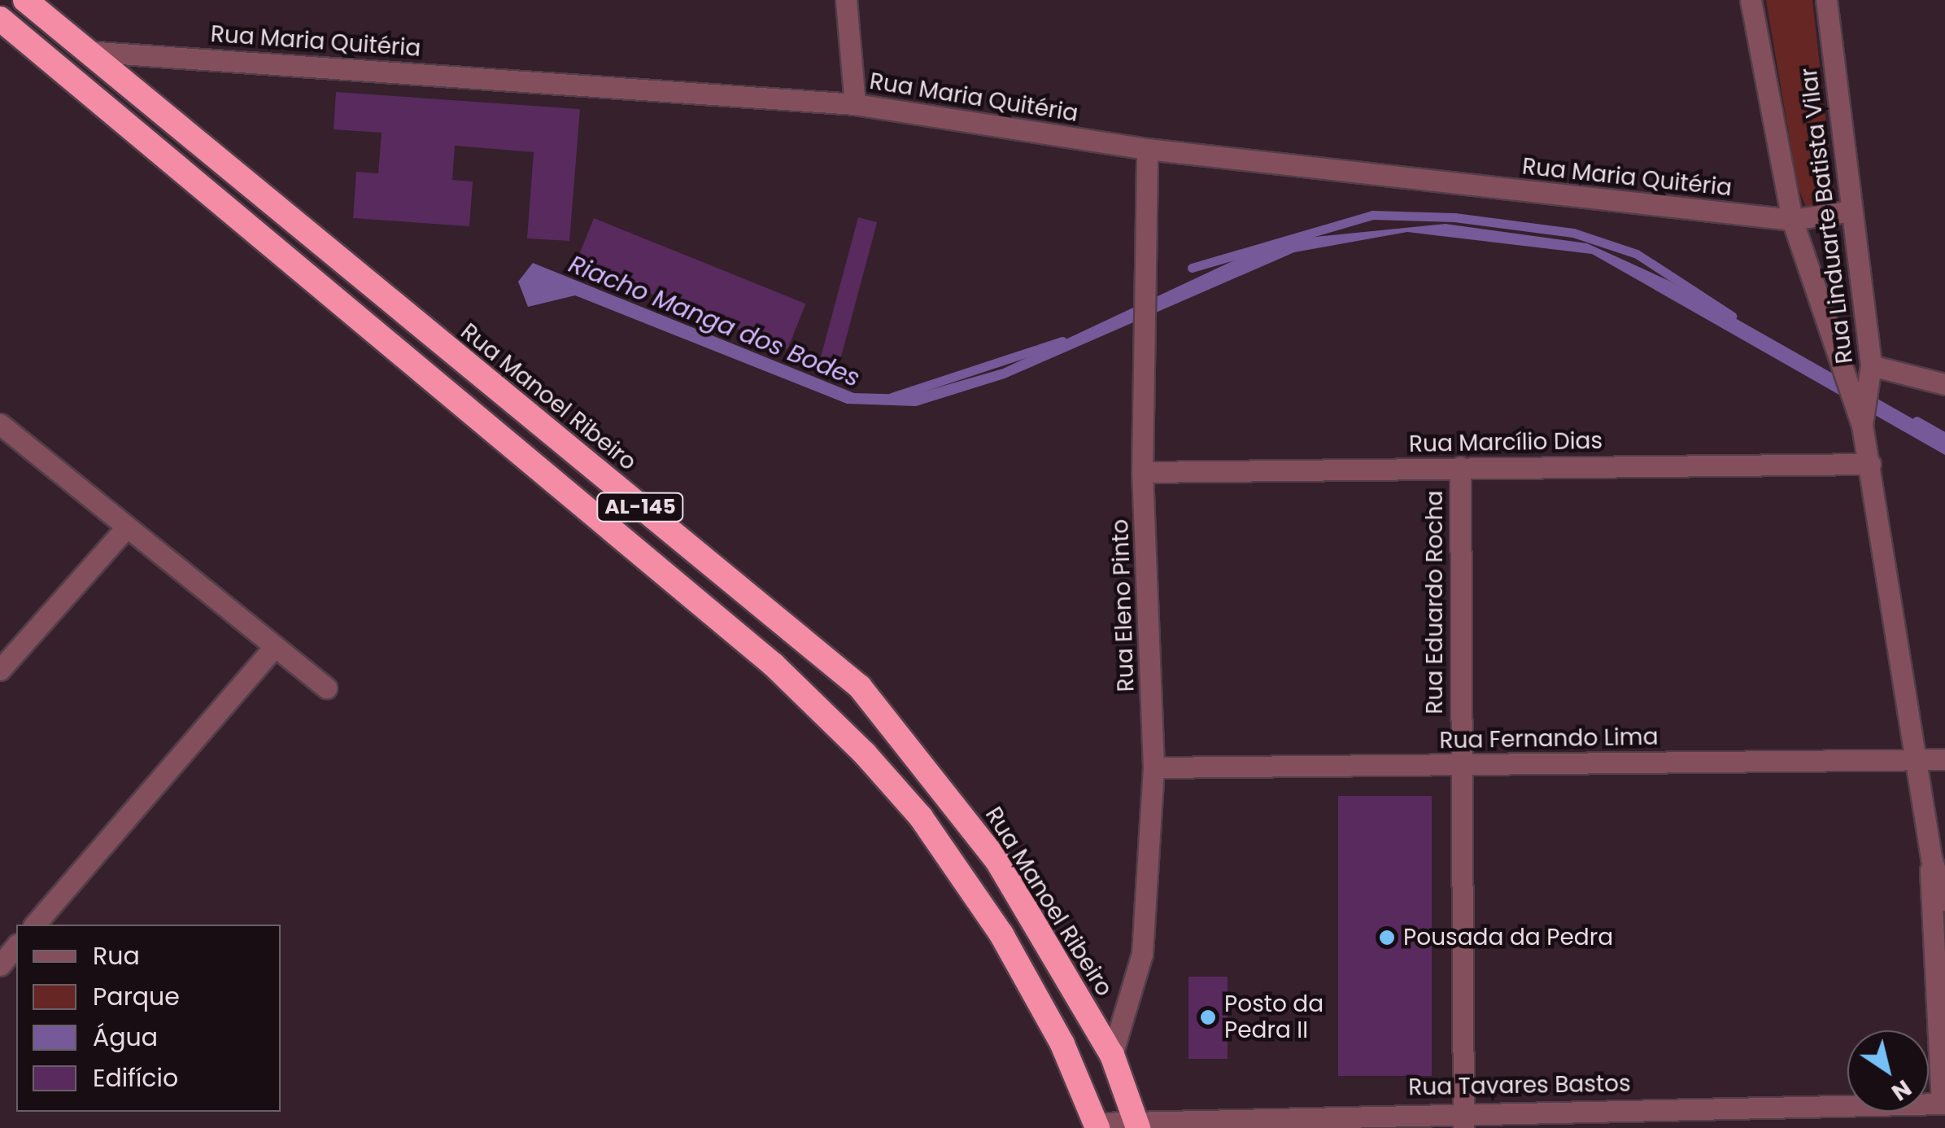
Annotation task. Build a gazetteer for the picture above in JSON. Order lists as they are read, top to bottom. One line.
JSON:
{"streets":{"highway":["Rua Manoel Ribeiro","AL-145"],"street":["Rua Maria Quitéria","Rua Linduarte Batista Vilar","Rua Marcílio Dias","Rua Eduardo Rocha","Rua Eleno Pinto","Rua Fernando Lima","Rua Tavares Bastos"]},"crossings":[["Rua Maria Quitéria","Rua Linduarte Batista Vilar"],["Rua Maria Quitéria","Rua Manoel Ribeiro"],["Rua Maria Quitéria","Rua Eleno Pinto"],["Rua Linduarte Batista Vilar","Rua Marcílio Dias"],["Rua Linduarte Batista Vilar","Rua Fernando Lima"],["Rua Manoel Ribeiro","Rua Eleno Pinto"],["Rua Manoel Ribeiro","Rua Tavares Bastos"],["Rua Marcílio Dias","Rua Eduardo Rocha"],["Rua Marcílio Dias","Rua Eleno Pinto"],["AL-145","Rua Tavares Bastos"],["Rua Eduardo Rocha","Rua Fernando Lima"],["Rua Eduardo Rocha","Rua Tavares Bastos"],["Rua Eleno Pinto","Rua Fernando Lima"]],"water":["Riacho Manga dos Bodes"],"places":["Pousada da Pedra","Posto da Pedra II"],"legend":["Rua","Parque","Água","Edifício"],"north":"bottom right"}
